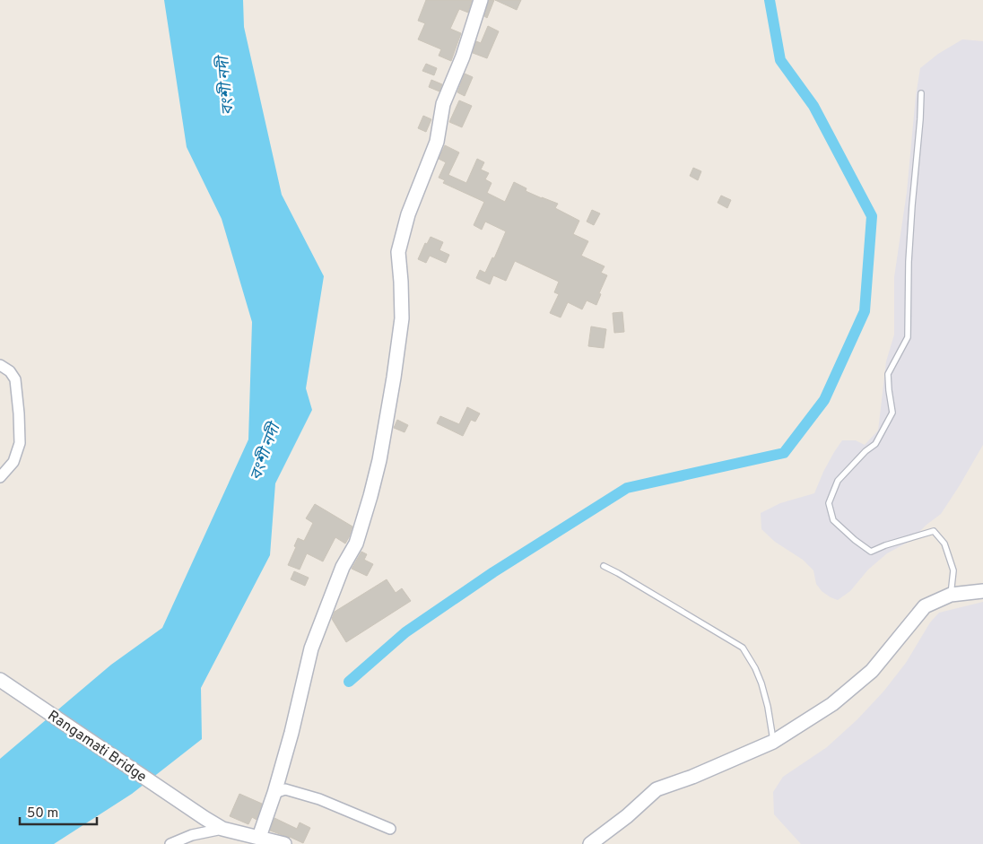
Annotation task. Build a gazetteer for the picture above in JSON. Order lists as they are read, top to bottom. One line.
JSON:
{"streets":{"street":["Rangamati Bridge"]},"water":["বংশী নদী"],"scale_bar":"50 m"}
